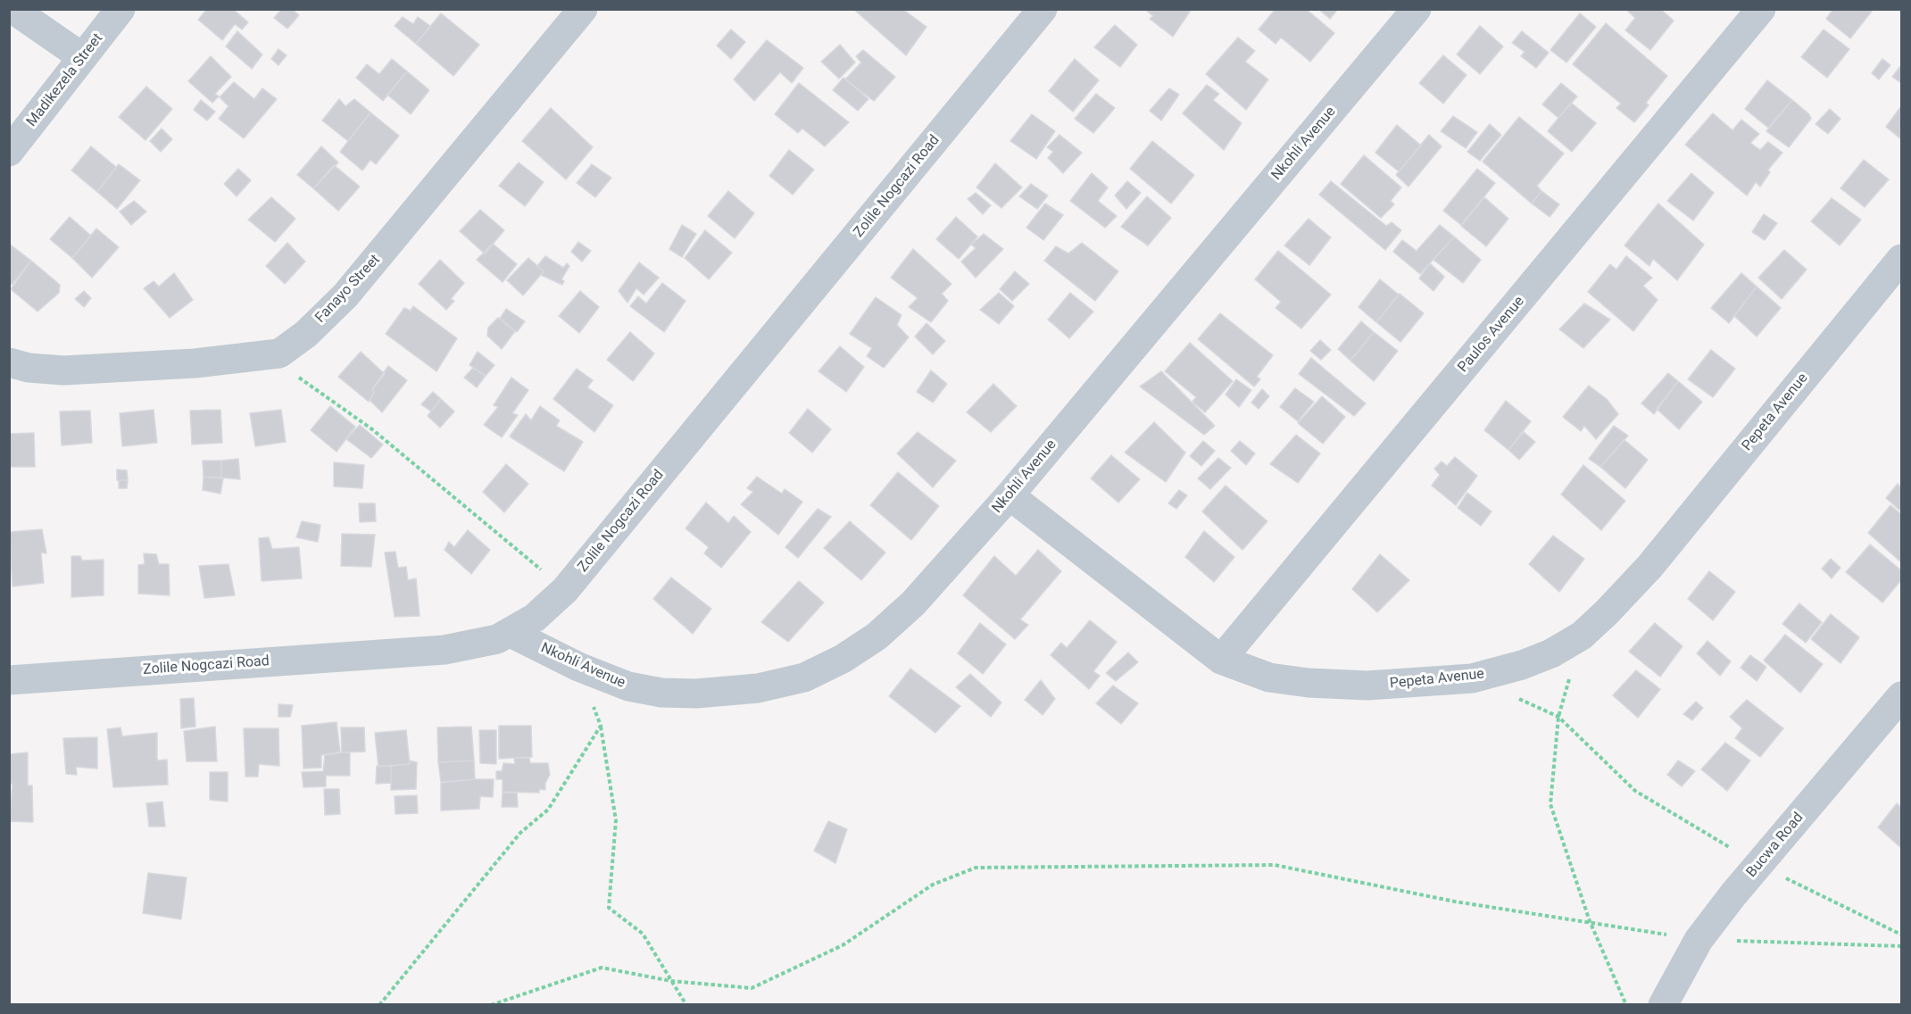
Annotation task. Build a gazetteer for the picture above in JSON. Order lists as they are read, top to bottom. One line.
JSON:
{"streets":{"street":["Madikezela Street","Nkohli Avenue","Zolile Nogcazi Road","Fanayo Street","Paulos Avenue","Pepeta Avenue","Bucwa Road"]},"crossings":[["Nkohli Avenue","Zolile Nogcazi Road"],["Nkohli Avenue","Pepeta Avenue"],["Paulos Avenue","Pepeta Avenue"]]}
